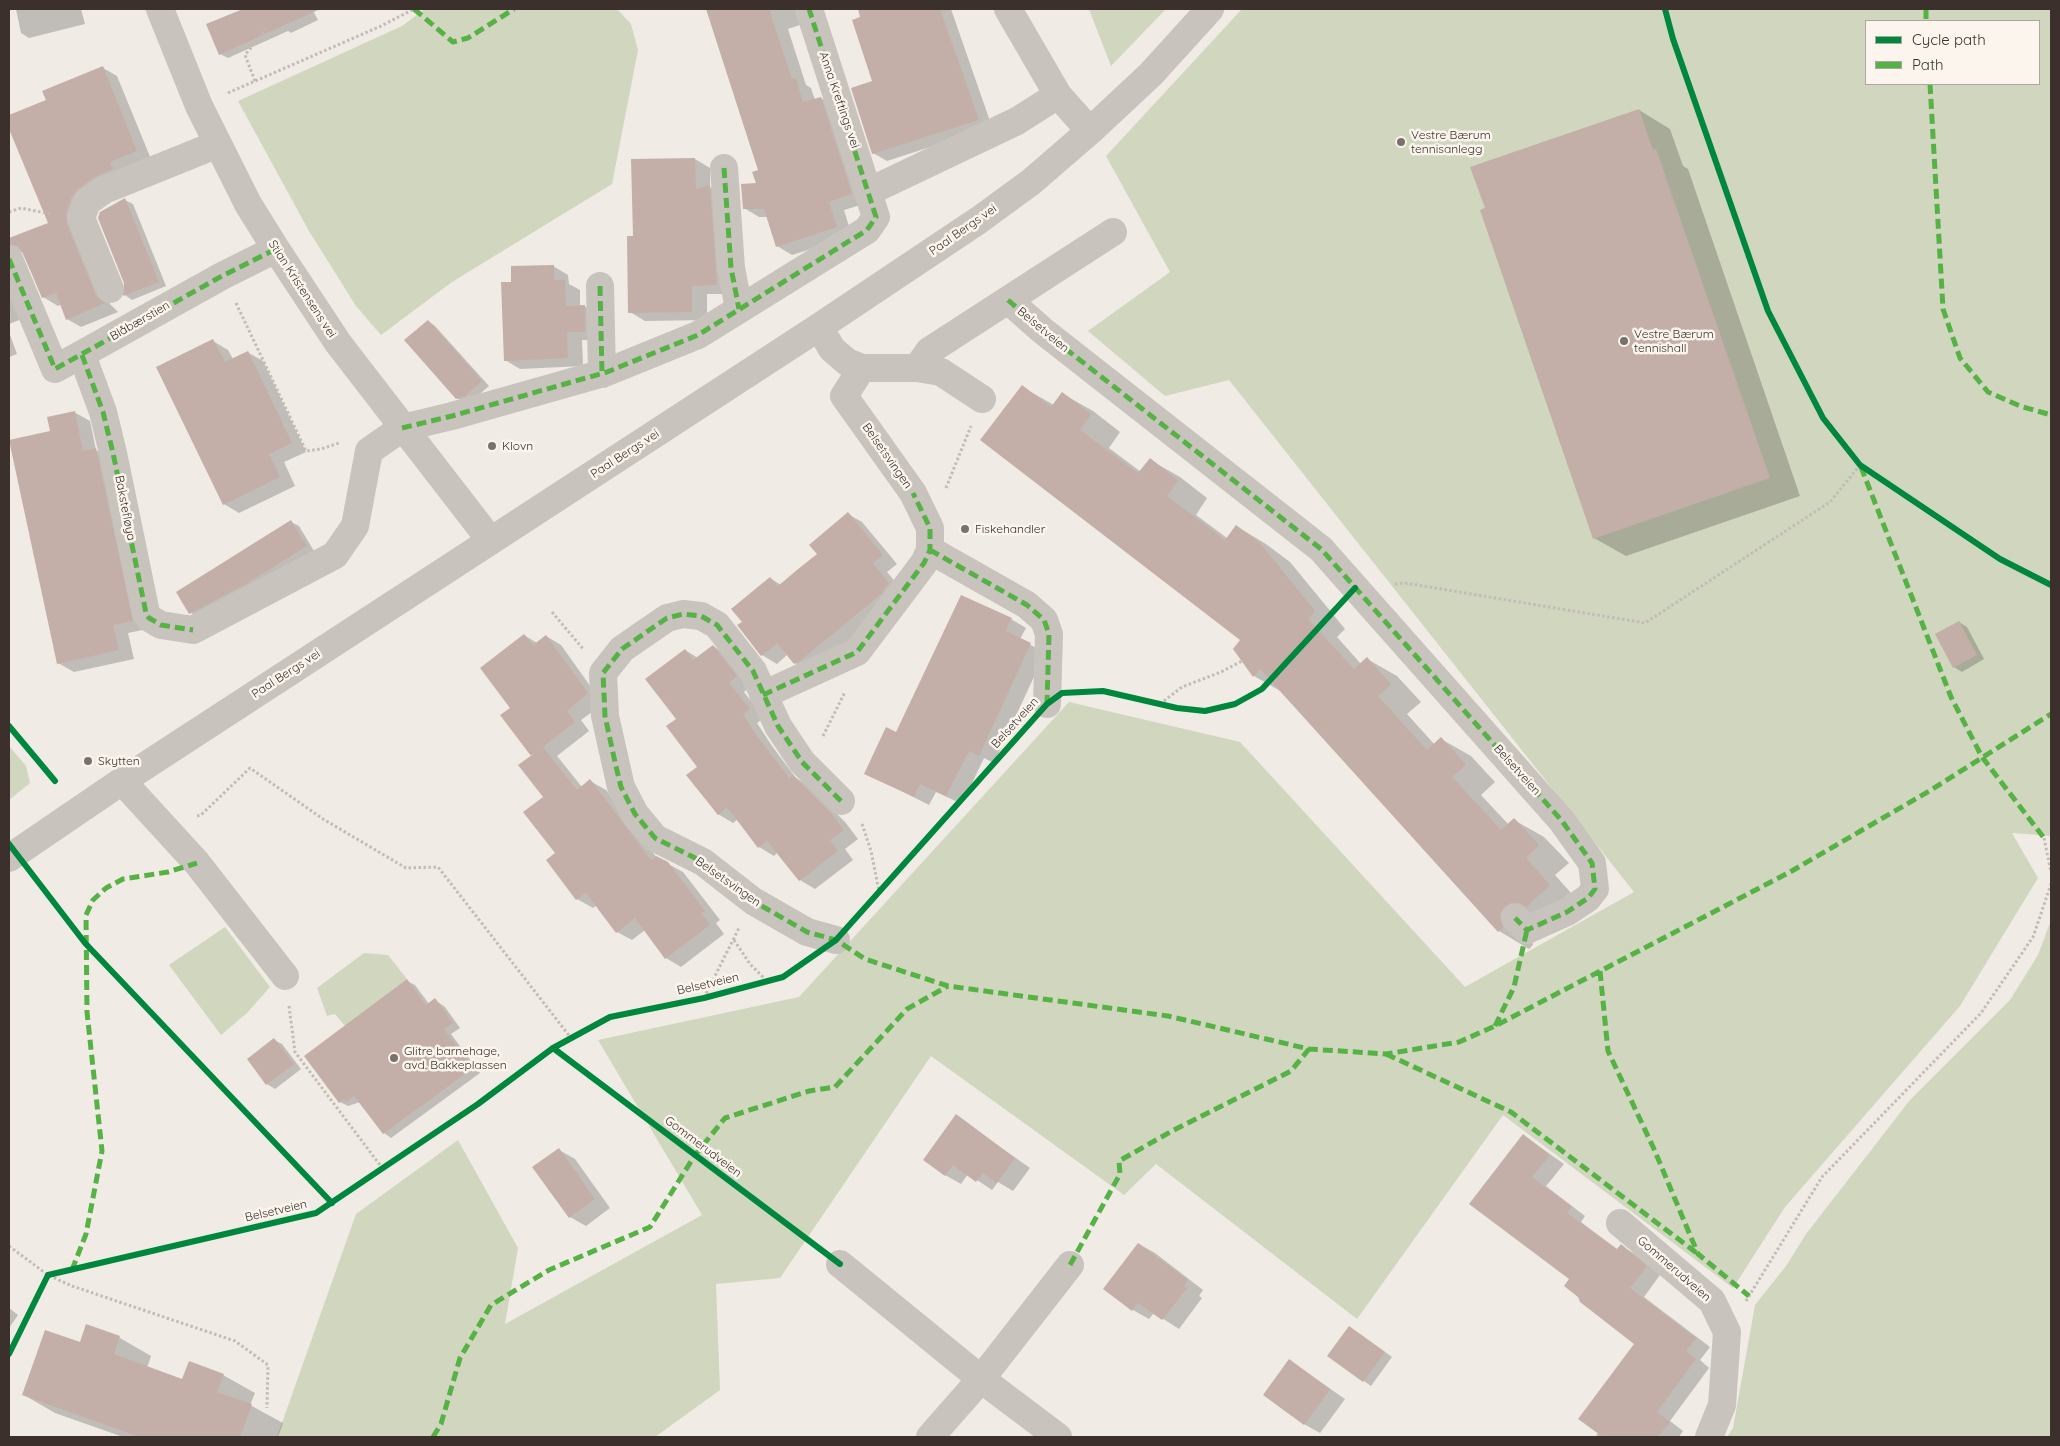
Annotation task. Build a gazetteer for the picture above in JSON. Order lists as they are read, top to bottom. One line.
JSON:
{"streets":{"street":["Anna Kreftings vei","Paal Bergs vei","Stian Kristensens vei","Blåbærstien","Belsetveien","Belsetsvingen","Bakstefløya","Gommerudveien"]},"crossings":[["Anna Kreftings vei","Stian Kristensens vei"],["Paal Bergs vei","Stian Kristensens vei"],["Stian Kristensens vei","Blåbærstien"],["Blåbærstien","Bakstefløya"]],"places":["Vestre Bærum tennisanlegg","Vestre Bærum tennishall","Klovn","Fiskehandler","Skytten","Glitre barnehage, avd. Bakkeplassen"],"legend":["Cycle path","Path"]}
